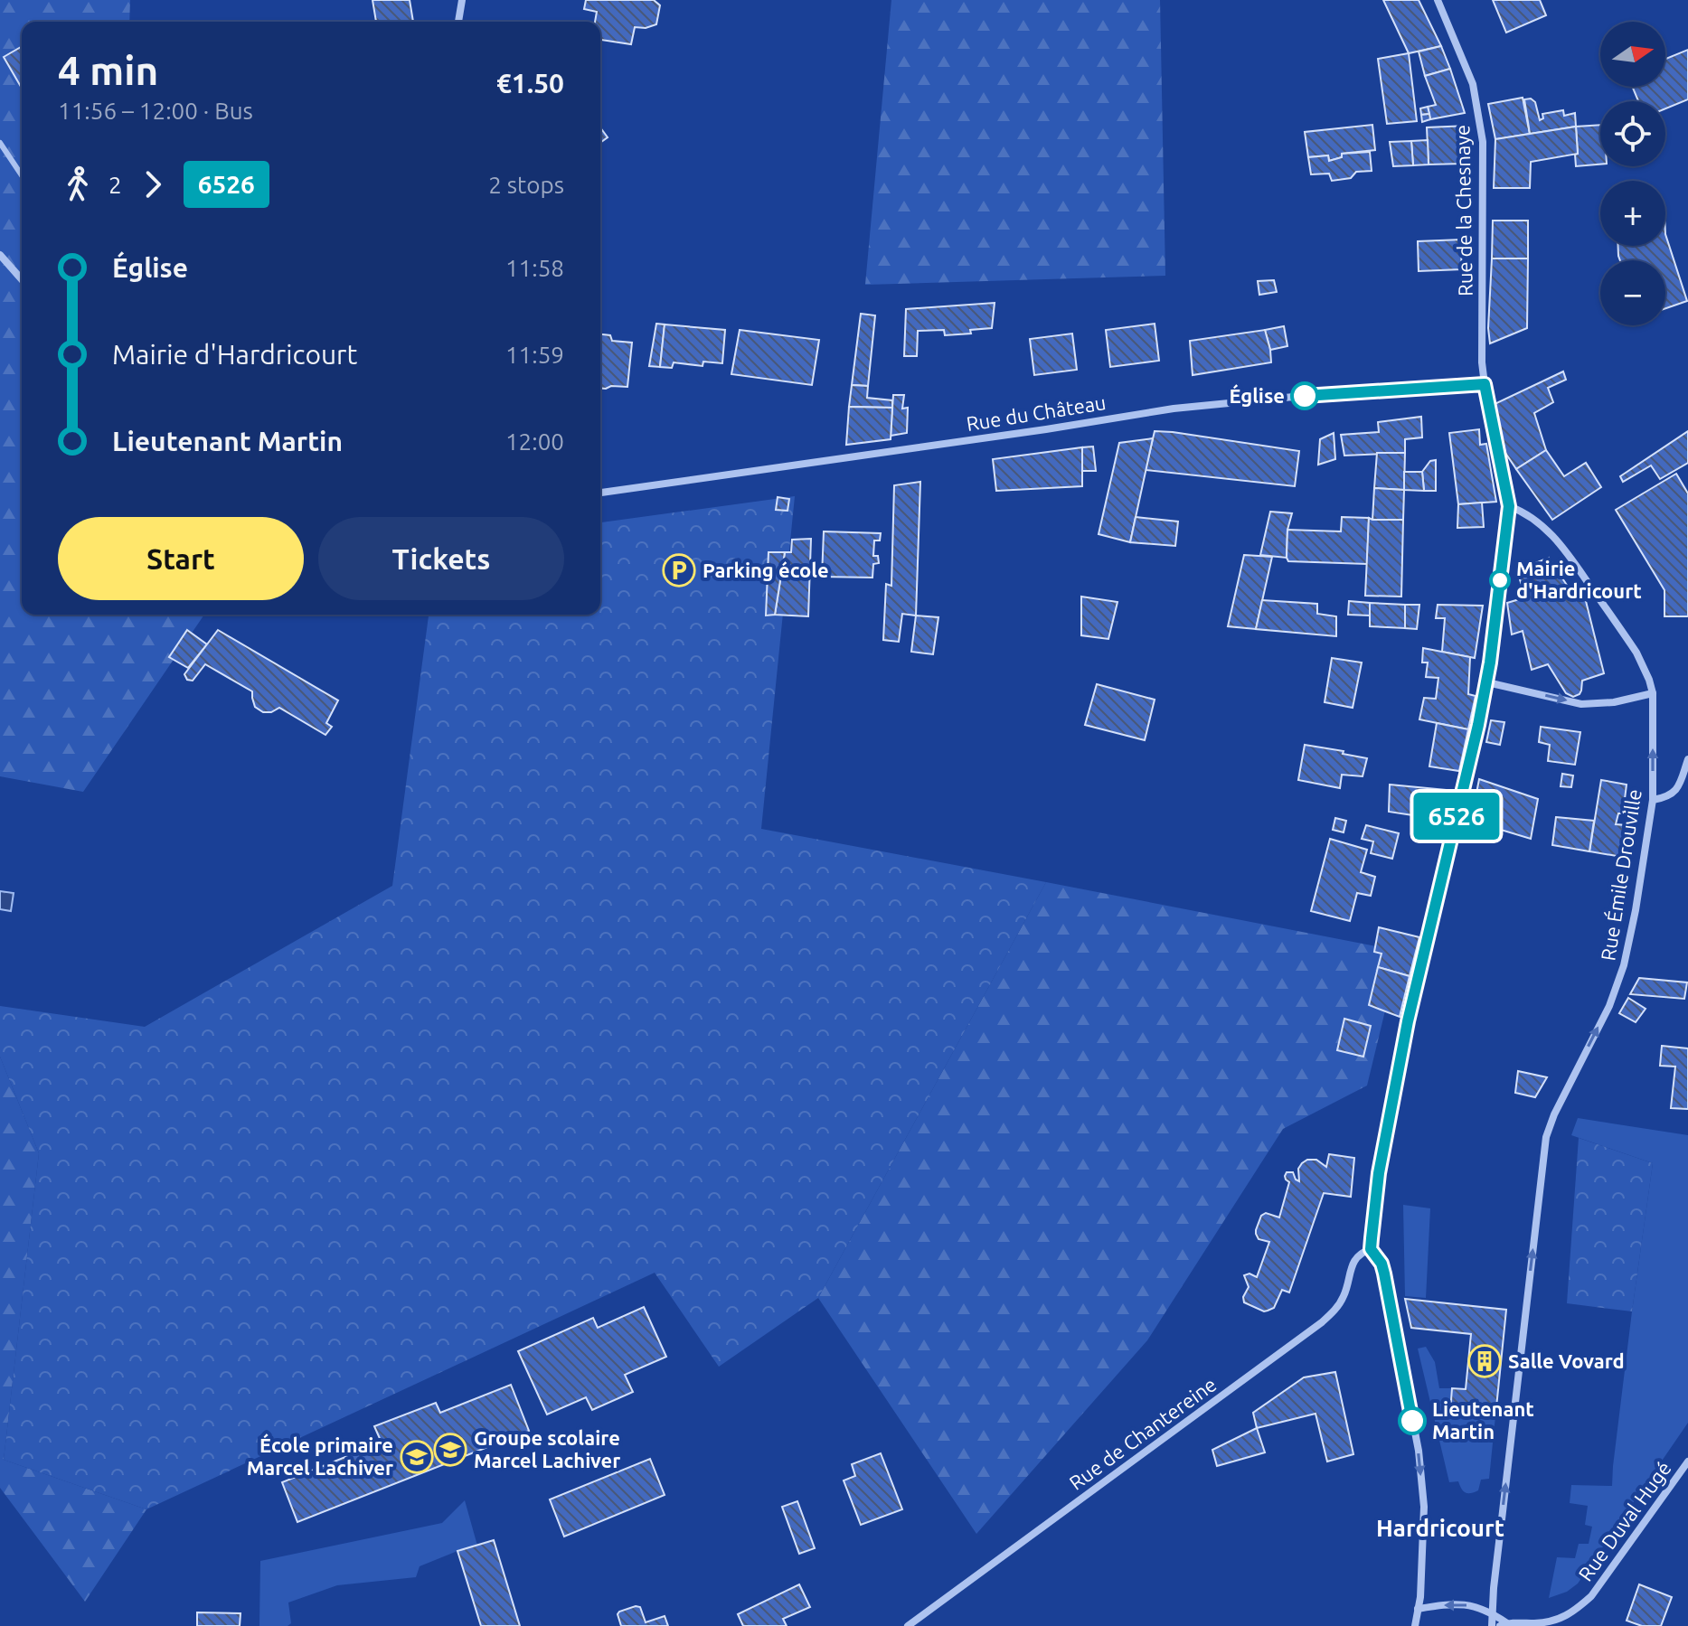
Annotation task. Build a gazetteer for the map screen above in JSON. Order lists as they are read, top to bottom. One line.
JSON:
{"streets":{"street":["Rue de la Chesnaye","Rue du Château","Rue Émile Drouville","Rue de Chantereine","Rue Duval Hugé"]},"crossings":[["Rue de la Chesnaye","Rue du Château"],["Rue Émile Drouville","Rue Duval Hugé"]],"one_way":["Rue Émile Drouville"],"districts":["Hardricourt"],"places":{"other":["Église","Mairie d'Hardricourt","Lieutenant Martin"],"parking":["Parking école"],"building":["Salle Vovard"],"school or university":["Groupe scolaire Marcel Lachiver","École primaire Marcel Lachiver"]},"lines":["bus line 6526"],"north":"right","page":{"on_map":"6526","map_buttons":["+","−"],"heading":["4 min","11:56 – 12:00 · Bus","€1.50"],"legs":["2","6526","2 stops"],"list":[{"name":"Église","value":"11:58"},{"name":"Mairie d'Hardricourt","value":"11:59"},{"name":"Lieutenant Martin","value":"12:00"}],"buttons":["Start","Tickets"]}}
